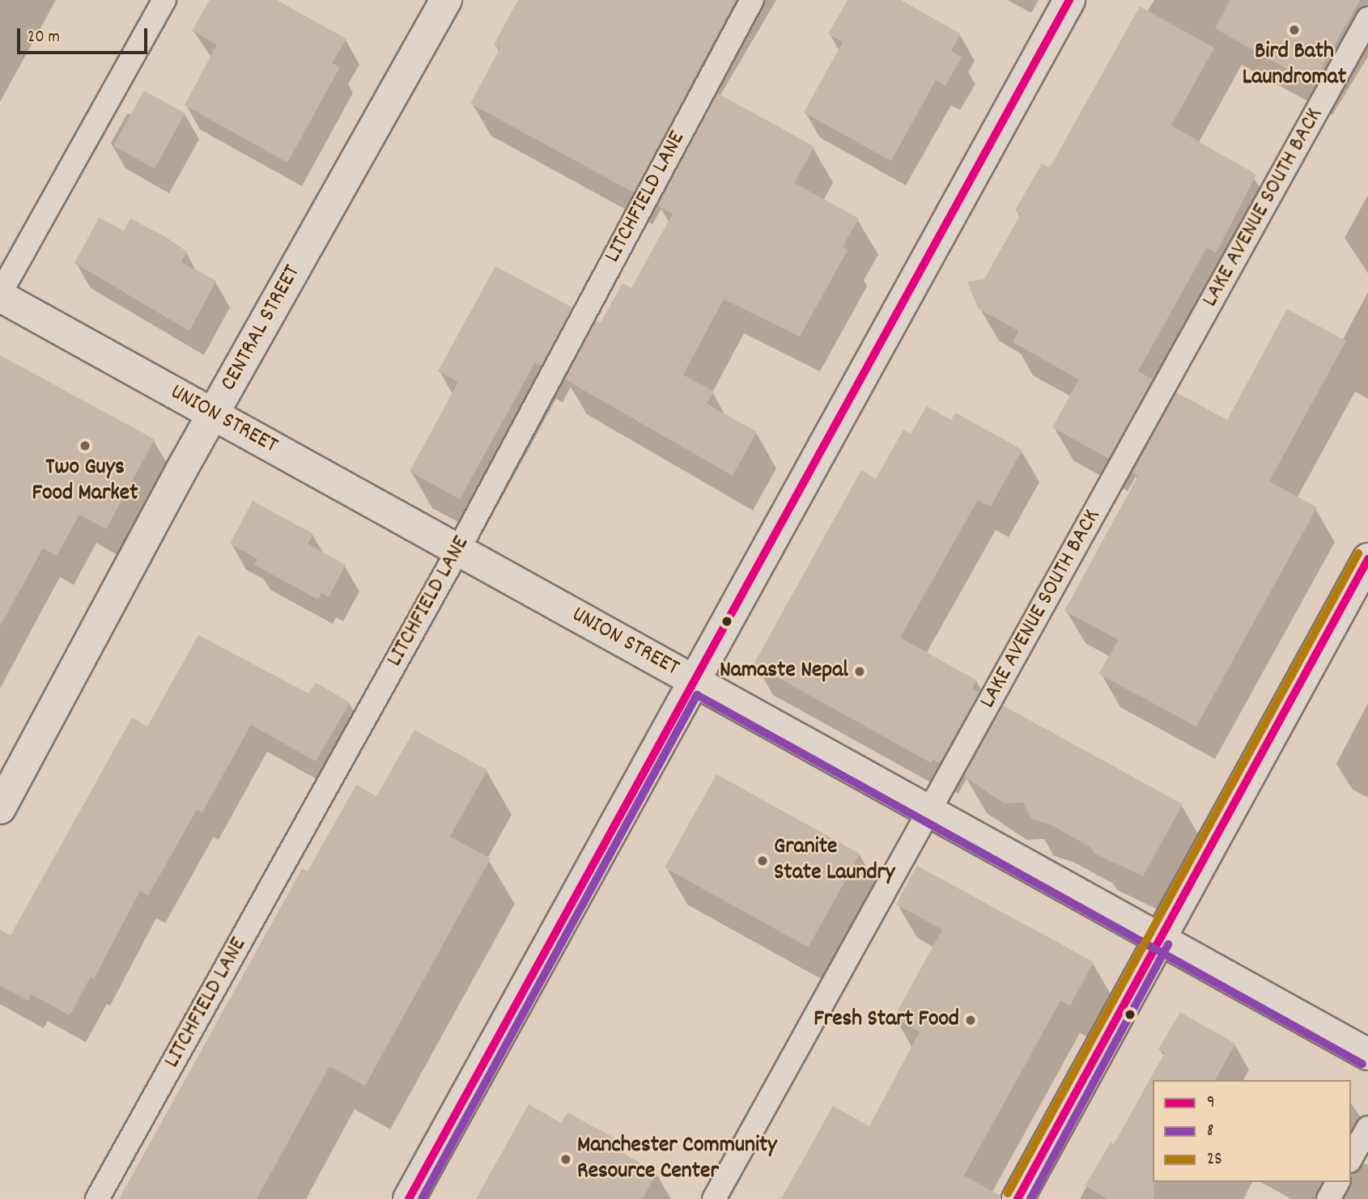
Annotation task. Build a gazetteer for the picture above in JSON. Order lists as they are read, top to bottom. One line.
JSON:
{"streets":{"street":["CENTRAL STREET","UNION STREET"],"lane":["LITCHFIELD LANE","LAKE AVENUE SOUTH BACK"]},"crossings":[["LITCHFIELD LANE","UNION STREET"],["LAKE AVENUE SOUTH BACK","UNION STREET"],["CENTRAL STREET","UNION STREET"]],"places":["Bird Bath Laundromat","Two Guys Food Market","Namaste Nepal","Granite State Laundry","Fresh Start Food","Manchester Community Resource Center"],"lines":["transit line 9","transit line 2S","transit line 8"],"legend":["9","8","2S"],"scale_bar":"20 m"}
